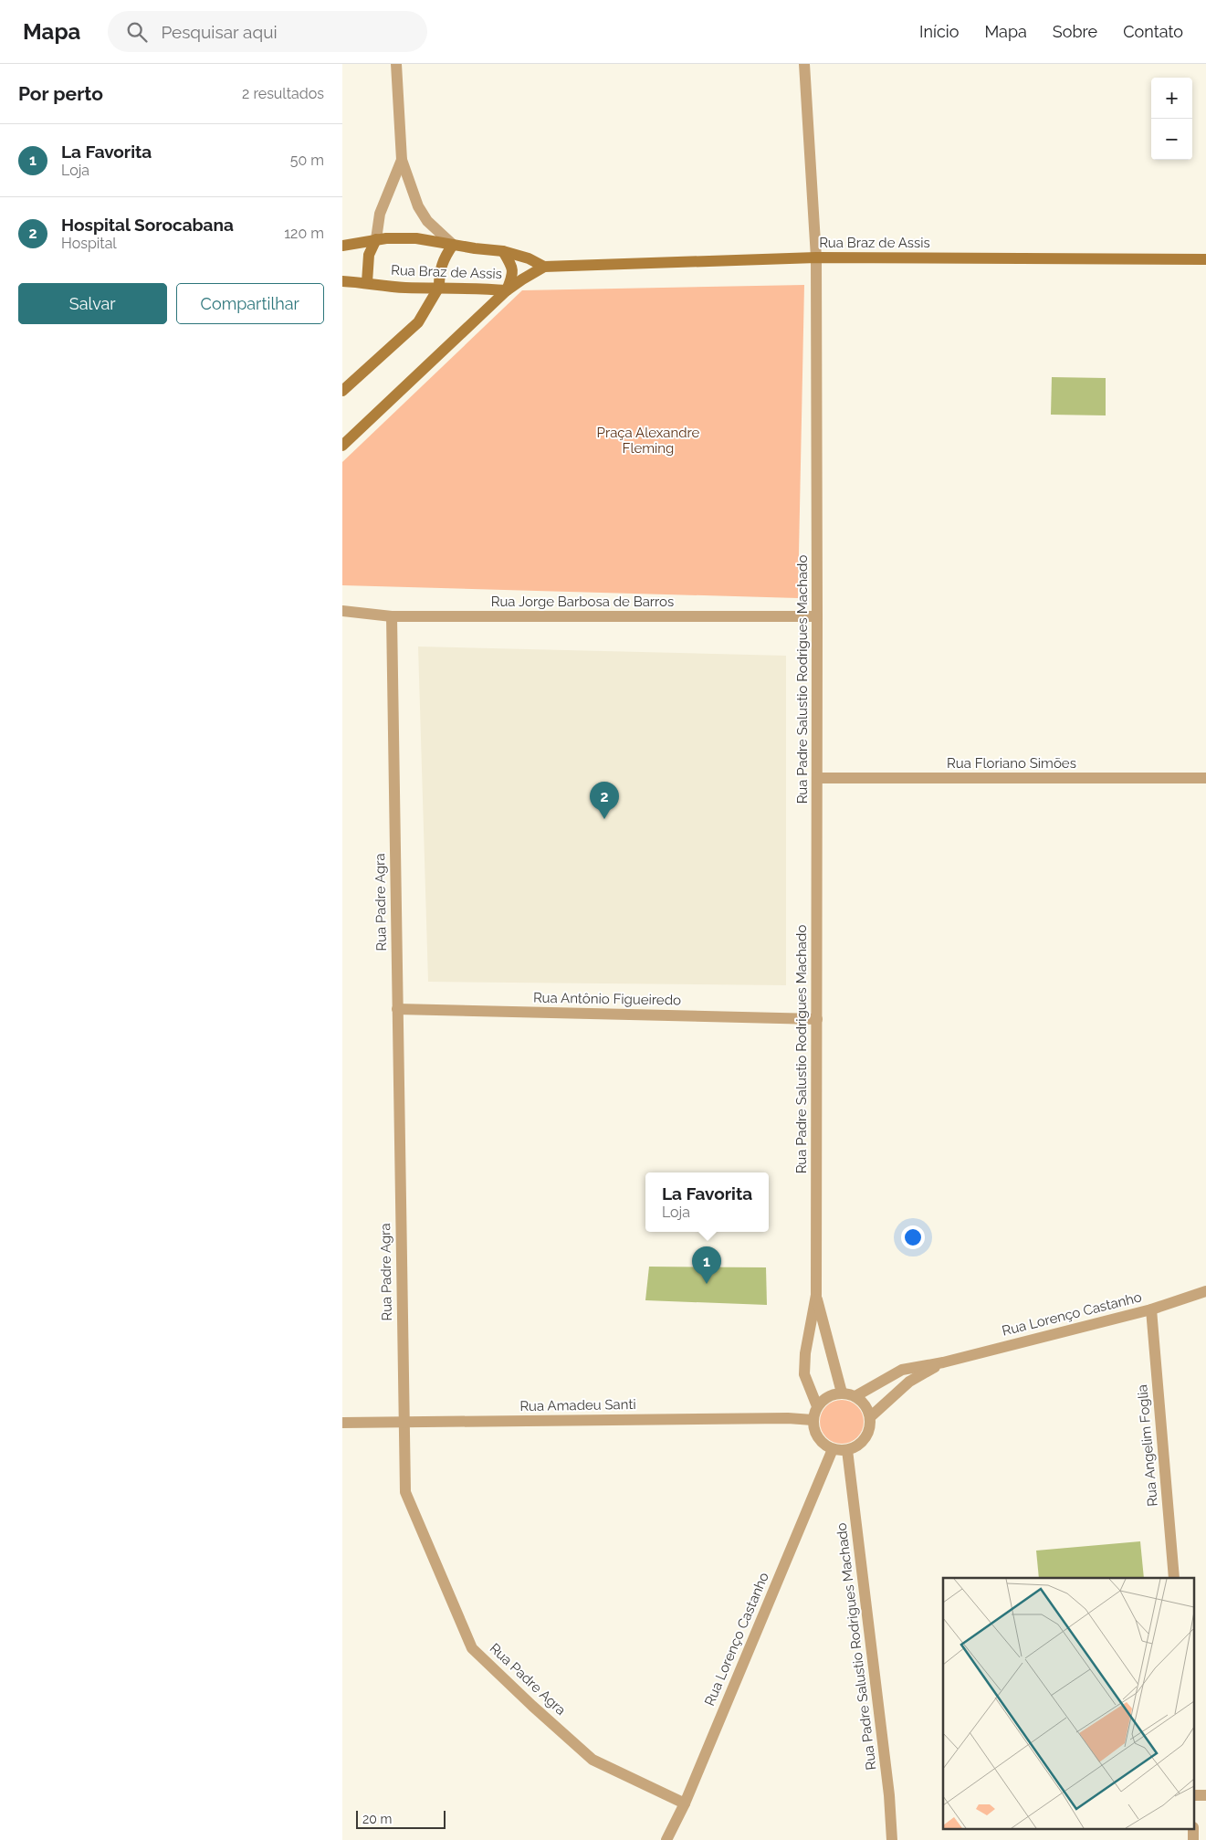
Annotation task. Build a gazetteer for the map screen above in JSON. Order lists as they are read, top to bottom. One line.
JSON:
{"streets":{"main road":["Rua Braz de Assis"],"street":["Rua Jorge Barbosa de Barros","Rua Padre Salustio Rodrigues Machado","Rua Floriano Simões","Rua Padre Agra","Rua Antônio Figueiredo","Rua Lorenço Castanho","Rua Amadeu Santi","Rua Angelim Foglia"]},"crossings":[["Rua Braz de Assis","Rua Padre Salustio Rodrigues Machado"],["Rua Jorge Barbosa de Barros","Rua Padre Salustio Rodrigues Machado"],["Rua Jorge Barbosa de Barros","Rua Padre Agra"],["Rua Padre Salustio Rodrigues Machado","Rua Floriano Simões"],["Rua Padre Salustio Rodrigues Machado","Rua Antônio Figueiredo"],["Rua Padre Salustio Rodrigues Machado","Rua Lorenço Castanho"],["Rua Padre Salustio Rodrigues Machado","Rua Amadeu Santi"],["Rua Padre Agra","Rua Antônio Figueiredo"],["Rua Padre Agra","Rua Lorenço Castanho"],["Rua Padre Agra","Rua Amadeu Santi"],["Rua Lorenço Castanho","Rua Amadeu Santi"],["Rua Lorenço Castanho","Rua Angelim Foglia"]],"parks":["Praça Alexandre Fleming"],"scale_bar":"20 m","page":{"header":"Mapa","search":"Pesquisar aqui","nav":["Início","Mapa","Sobre","Contato"],"heading":["Por perto","2 resultados"],"map_buttons":["+","−"],"list":[{"mark":"1","name":"La Favorita","note":"Loja","value":"50 m"},{"mark":"2","name":"Hospital Sorocabana","note":"Hospital","value":"120 m"}],"buttons":["Salvar","Compartilhar"],"pins":["2","1"],"popup":["La Favorita","Loja"],"scale":"20 m"}}
